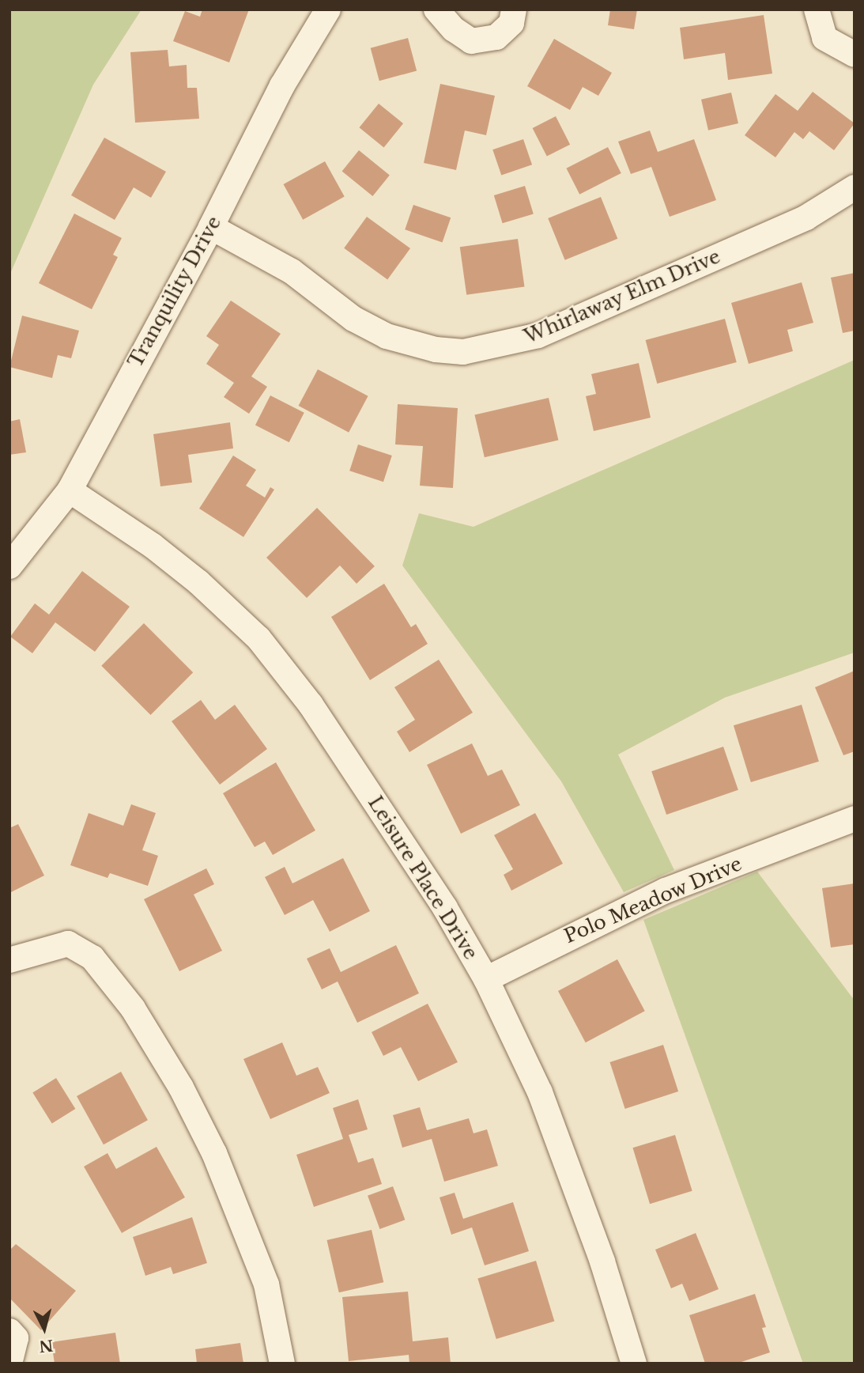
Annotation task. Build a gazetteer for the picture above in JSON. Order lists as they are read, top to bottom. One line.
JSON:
{"streets":{"street":["Tranquility Drive","Whirlaway Elm Drive","Leisure Place Drive","Polo Meadow Drive"]},"crossings":[["Tranquility Drive","Whirlaway Elm Drive"],["Tranquility Drive","Leisure Place Drive"],["Leisure Place Drive","Polo Meadow Drive"]],"north":"bottom"}
